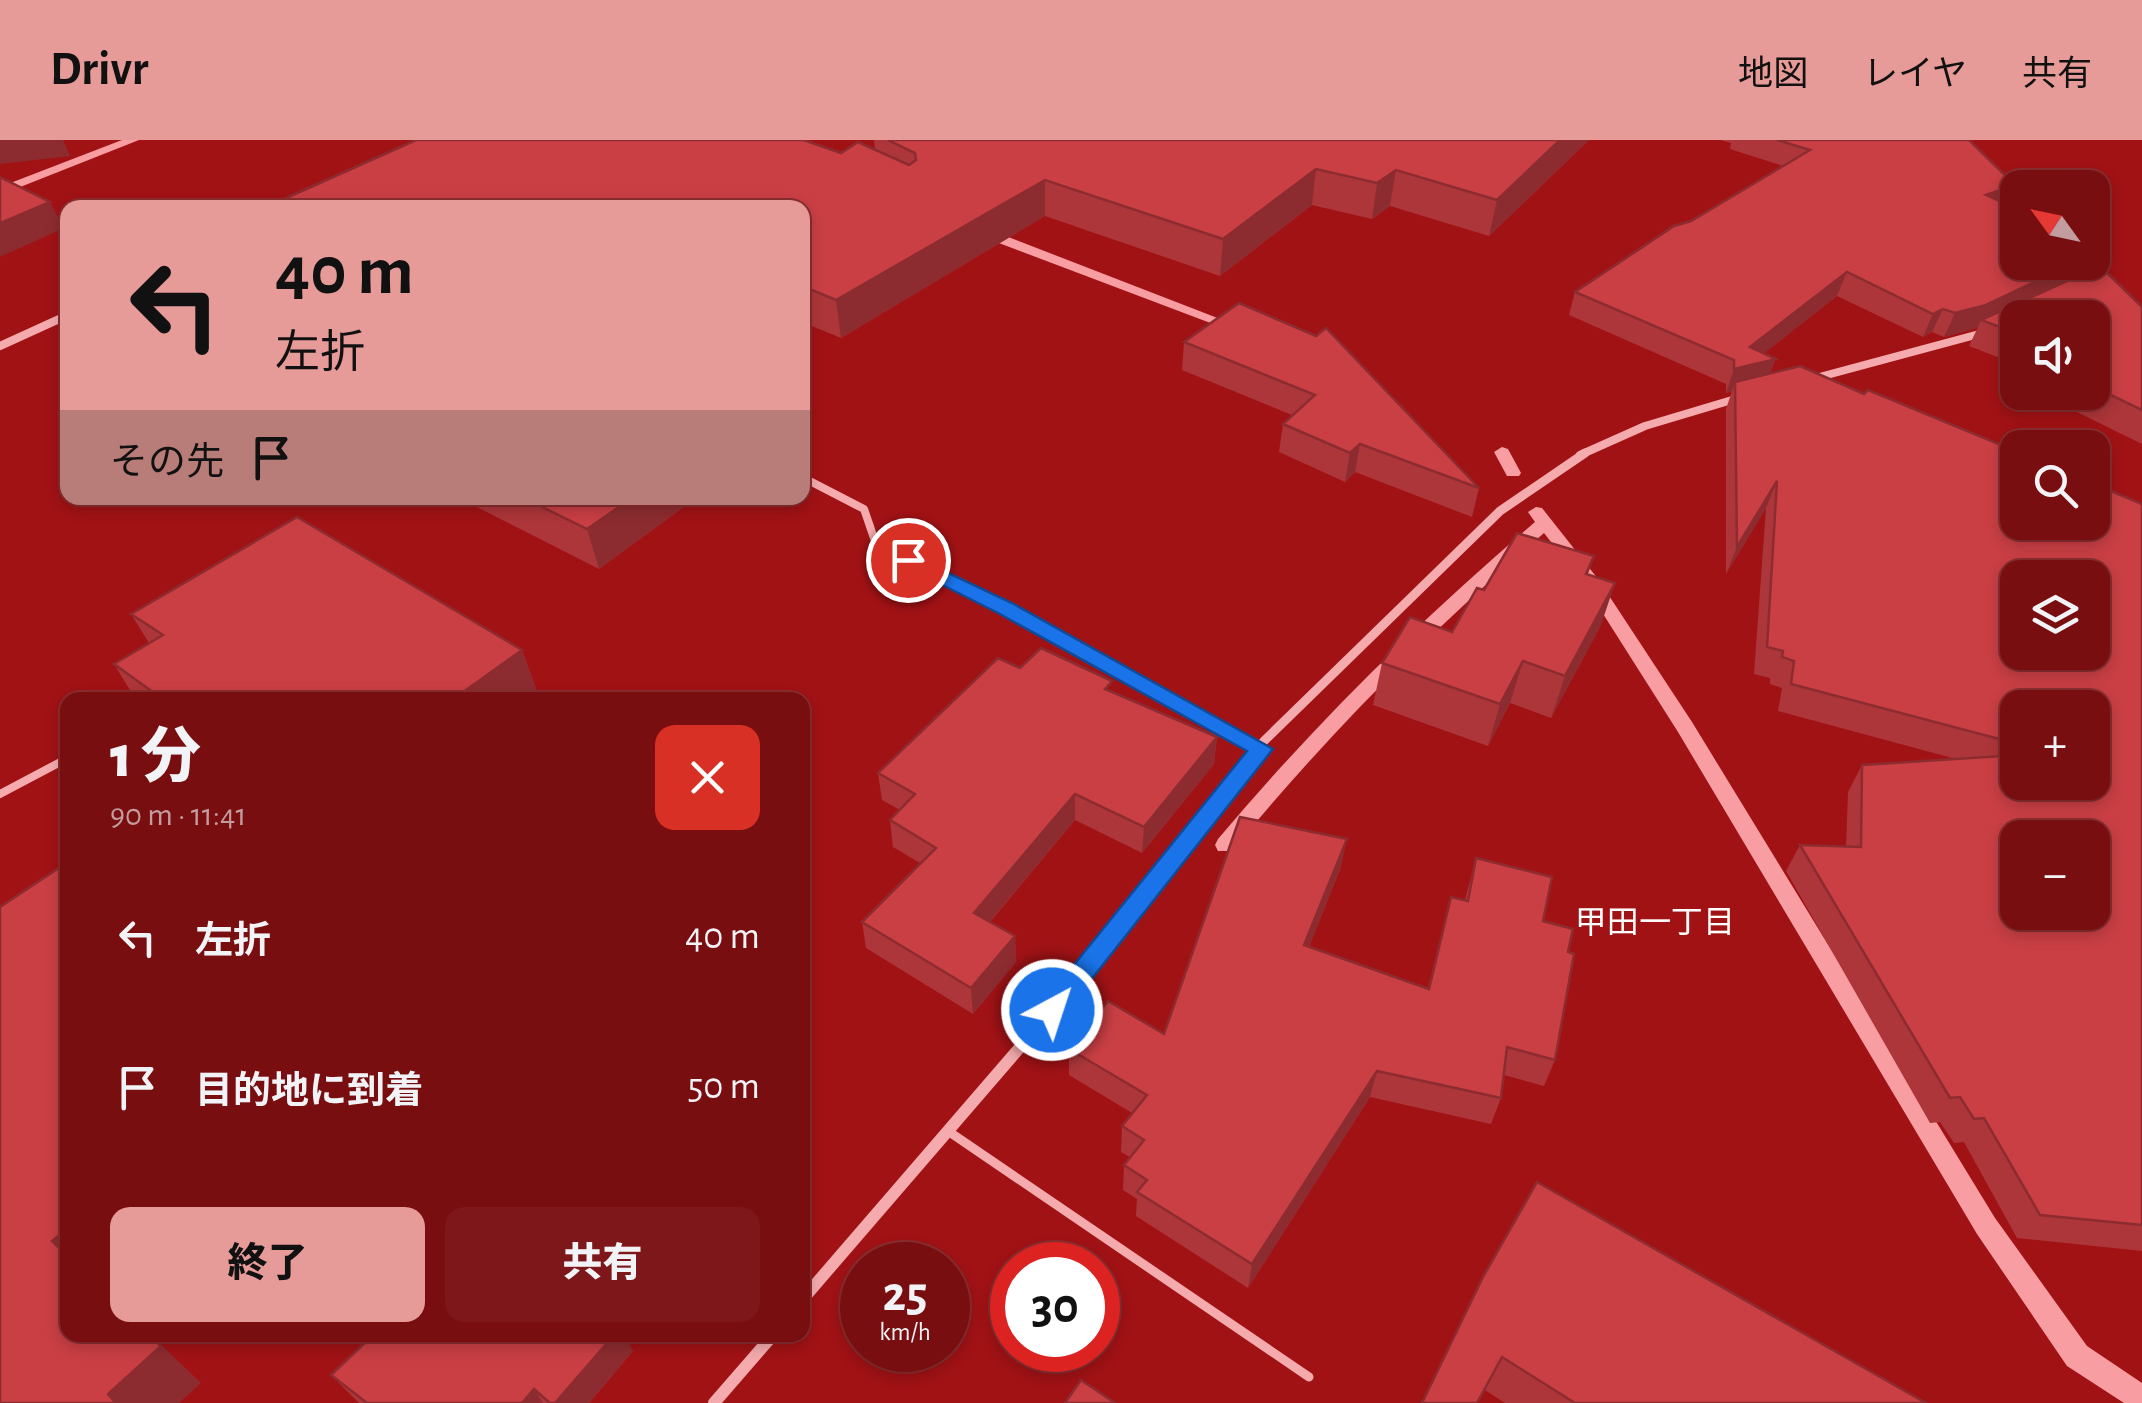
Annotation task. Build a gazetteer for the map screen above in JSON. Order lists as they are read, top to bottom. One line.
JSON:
{"districts":["甲田一丁目"],"north":"top left","page":{"header":"Drivr","nav":["地図","レイヤ","共有"],"map_buttons":["+","−"],"turn":["40 m","左折"],"then":"その先","heading":["1 分","90 m · 11:41"],"list":[{"name":"左折","value":"40 m"},{"name":"目的地に到着","value":"50 m"}],"buttons":["終了","共有"],"speed":"25 km/h","limit":"30"}}
